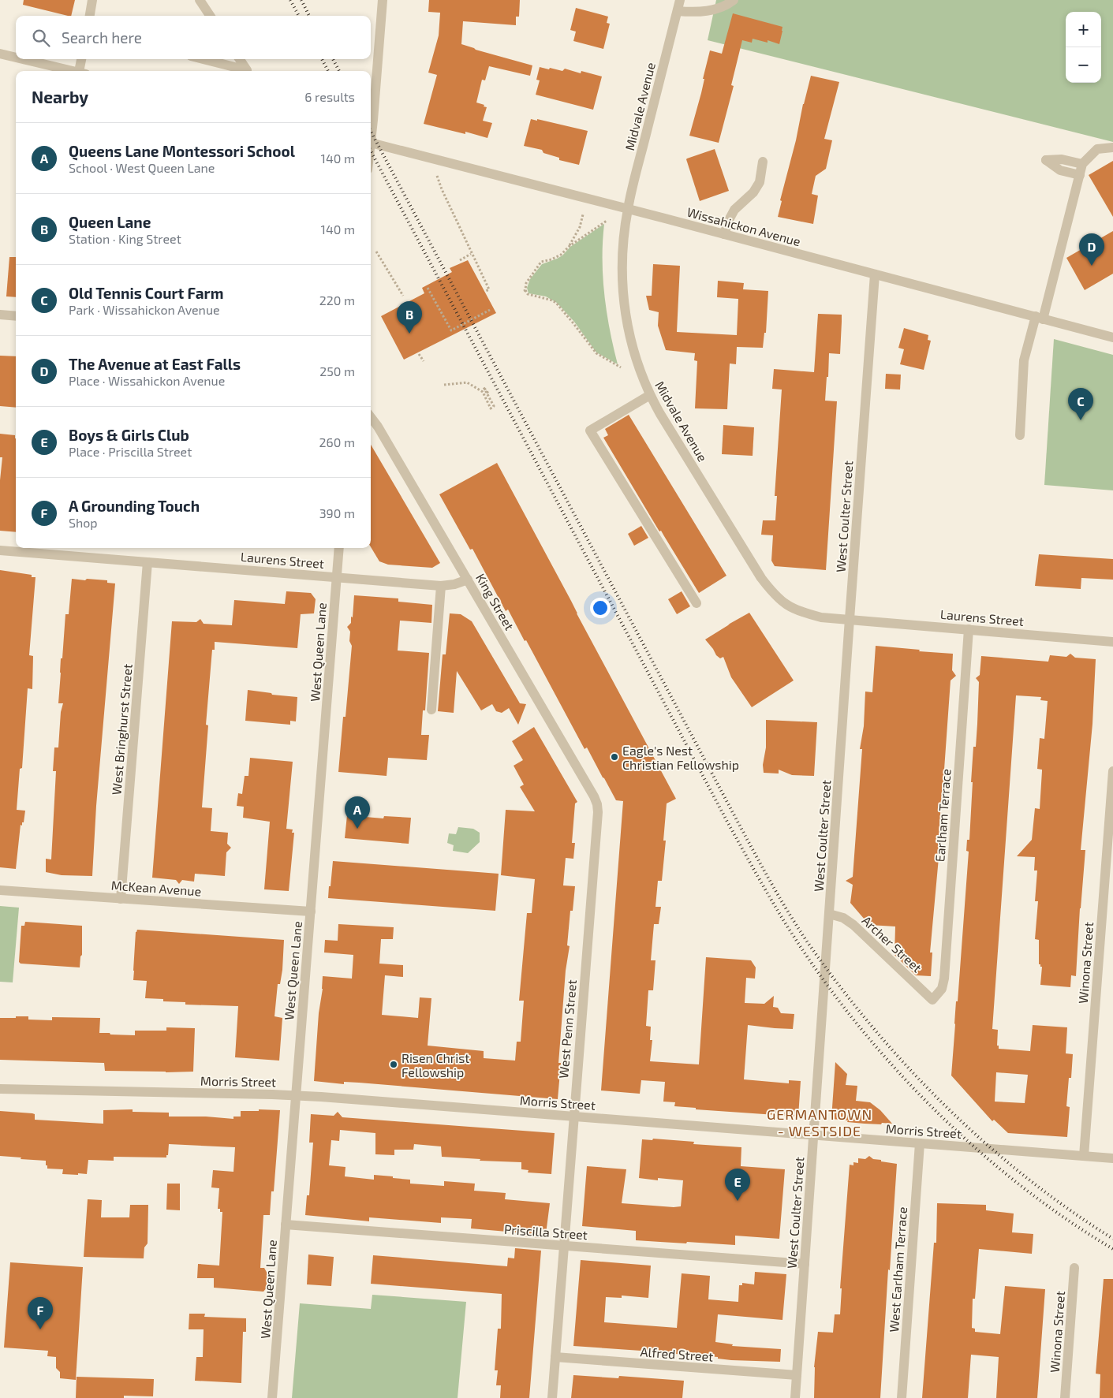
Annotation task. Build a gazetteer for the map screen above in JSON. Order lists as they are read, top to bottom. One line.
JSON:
{"streets":{"street":["Midvale Avenue","Wissahickon Avenue","West Coulter Street","Laurens Street","King Street","West Queen Lane","West Bringhurst Street","Earlham Terrace","McKean Avenue","Archer Street","Winona Street","West Penn Street","Morris Street","Priscilla Street","West Earlham Terrace","Alfred Street"]},"crossings":[["Midvale Avenue","Wissahickon Avenue"],["Midvale Avenue","West Coulter Street"],["Midvale Avenue","Laurens Street"],["Wissahickon Avenue","West Coulter Street"],["West Coulter Street","Laurens Street"],["West Coulter Street","Archer Street"],["West Coulter Street","Morris Street"],["West Coulter Street","Priscilla Street"],["West Coulter Street","Alfred Street"],["Laurens Street","King Street"],["Laurens Street","West Queen Lane"],["Laurens Street","West Bringhurst Street"],["Laurens Street","Earlham Terrace"],["King Street","West Penn Street"],["West Queen Lane","McKean Avenue"],["West Queen Lane","Morris Street"],["West Queen Lane","Priscilla Street"],["West Bringhurst Street","McKean Avenue"],["Earlham Terrace","Archer Street"],["Winona Street","Morris Street"],["West Penn Street","Morris Street"],["West Penn Street","Priscilla Street"],["West Penn Street","Alfred Street"],["Morris Street","West Earlham Terrace"]],"districts":["GERMANTOWN - WESTSIDE"],"places":["Eagle's Nest Christian Fellowship","Risen Christ Fellowship"],"page":{"map_buttons":["+","−"],"search":"Search here","heading":["Nearby","6 results"],"list":[{"mark":"A","name":"Queens Lane Montessori School","note":"School · West Queen Lane","value":"140 m"},{"mark":"B","name":"Queen Lane","note":"Station · King Street","value":"140 m"},{"mark":"C","name":"Old Tennis Court Farm","note":"Park · Wissahickon Avenue","value":"220 m"},{"mark":"D","name":"The Avenue at East Falls","note":"Place · Wissahickon Avenue","value":"250 m"},{"mark":"E","name":"Boys & Girls Club","note":"Place · Priscilla Street","value":"260 m"},{"mark":"F","name":"A Grounding Touch","note":"Shop","value":"390 m"}],"pins":["D","B","C","A","E","F"]}}
